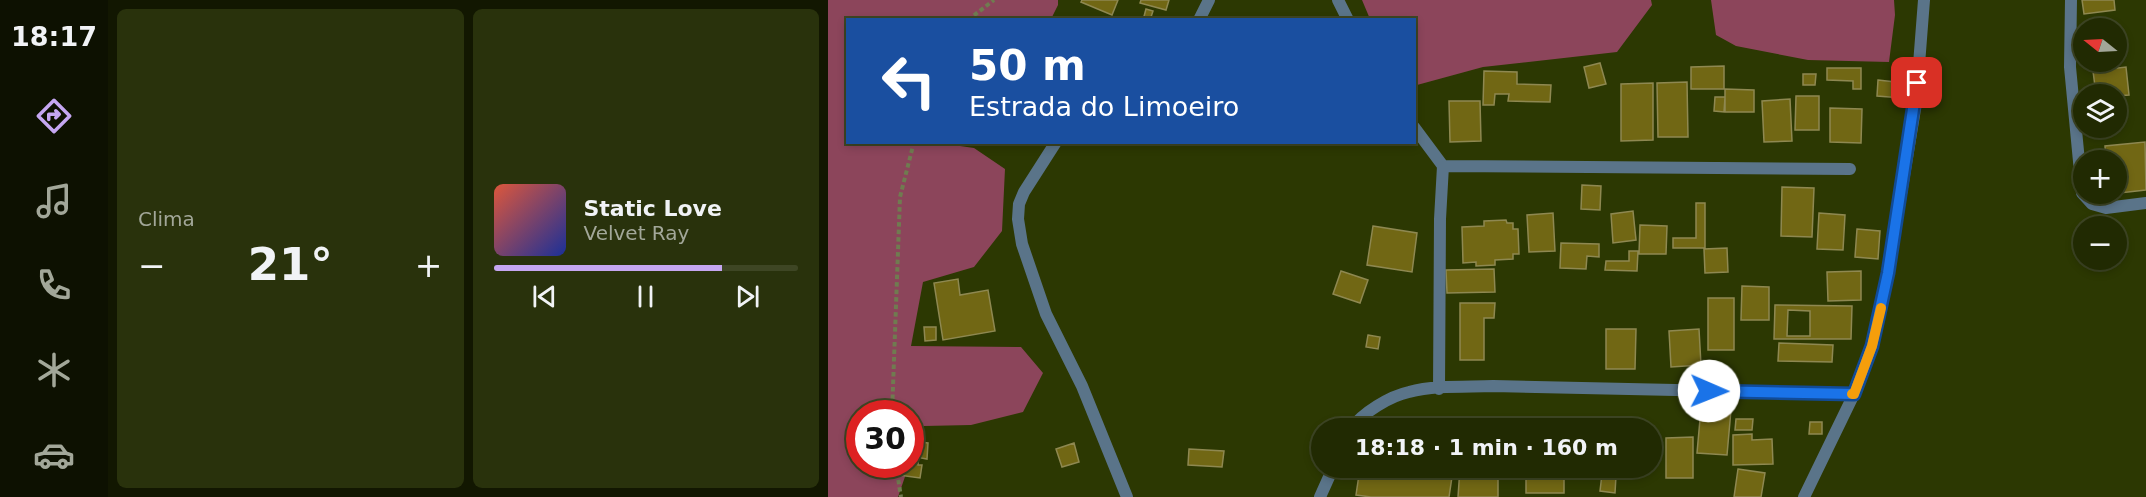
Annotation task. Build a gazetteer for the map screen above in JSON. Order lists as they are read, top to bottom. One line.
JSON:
{"north":"left","page":{"tabs":"18:17","tile":"Clima","map_buttons":["+","−"],"turn":["50 m","Estrada do Limoeiro"],"song":["Static Love","Velvet Ray"],"heat":["−","21°","+"],"limit":"30","trip":"18:18 · 1 min · 160 m"}}
